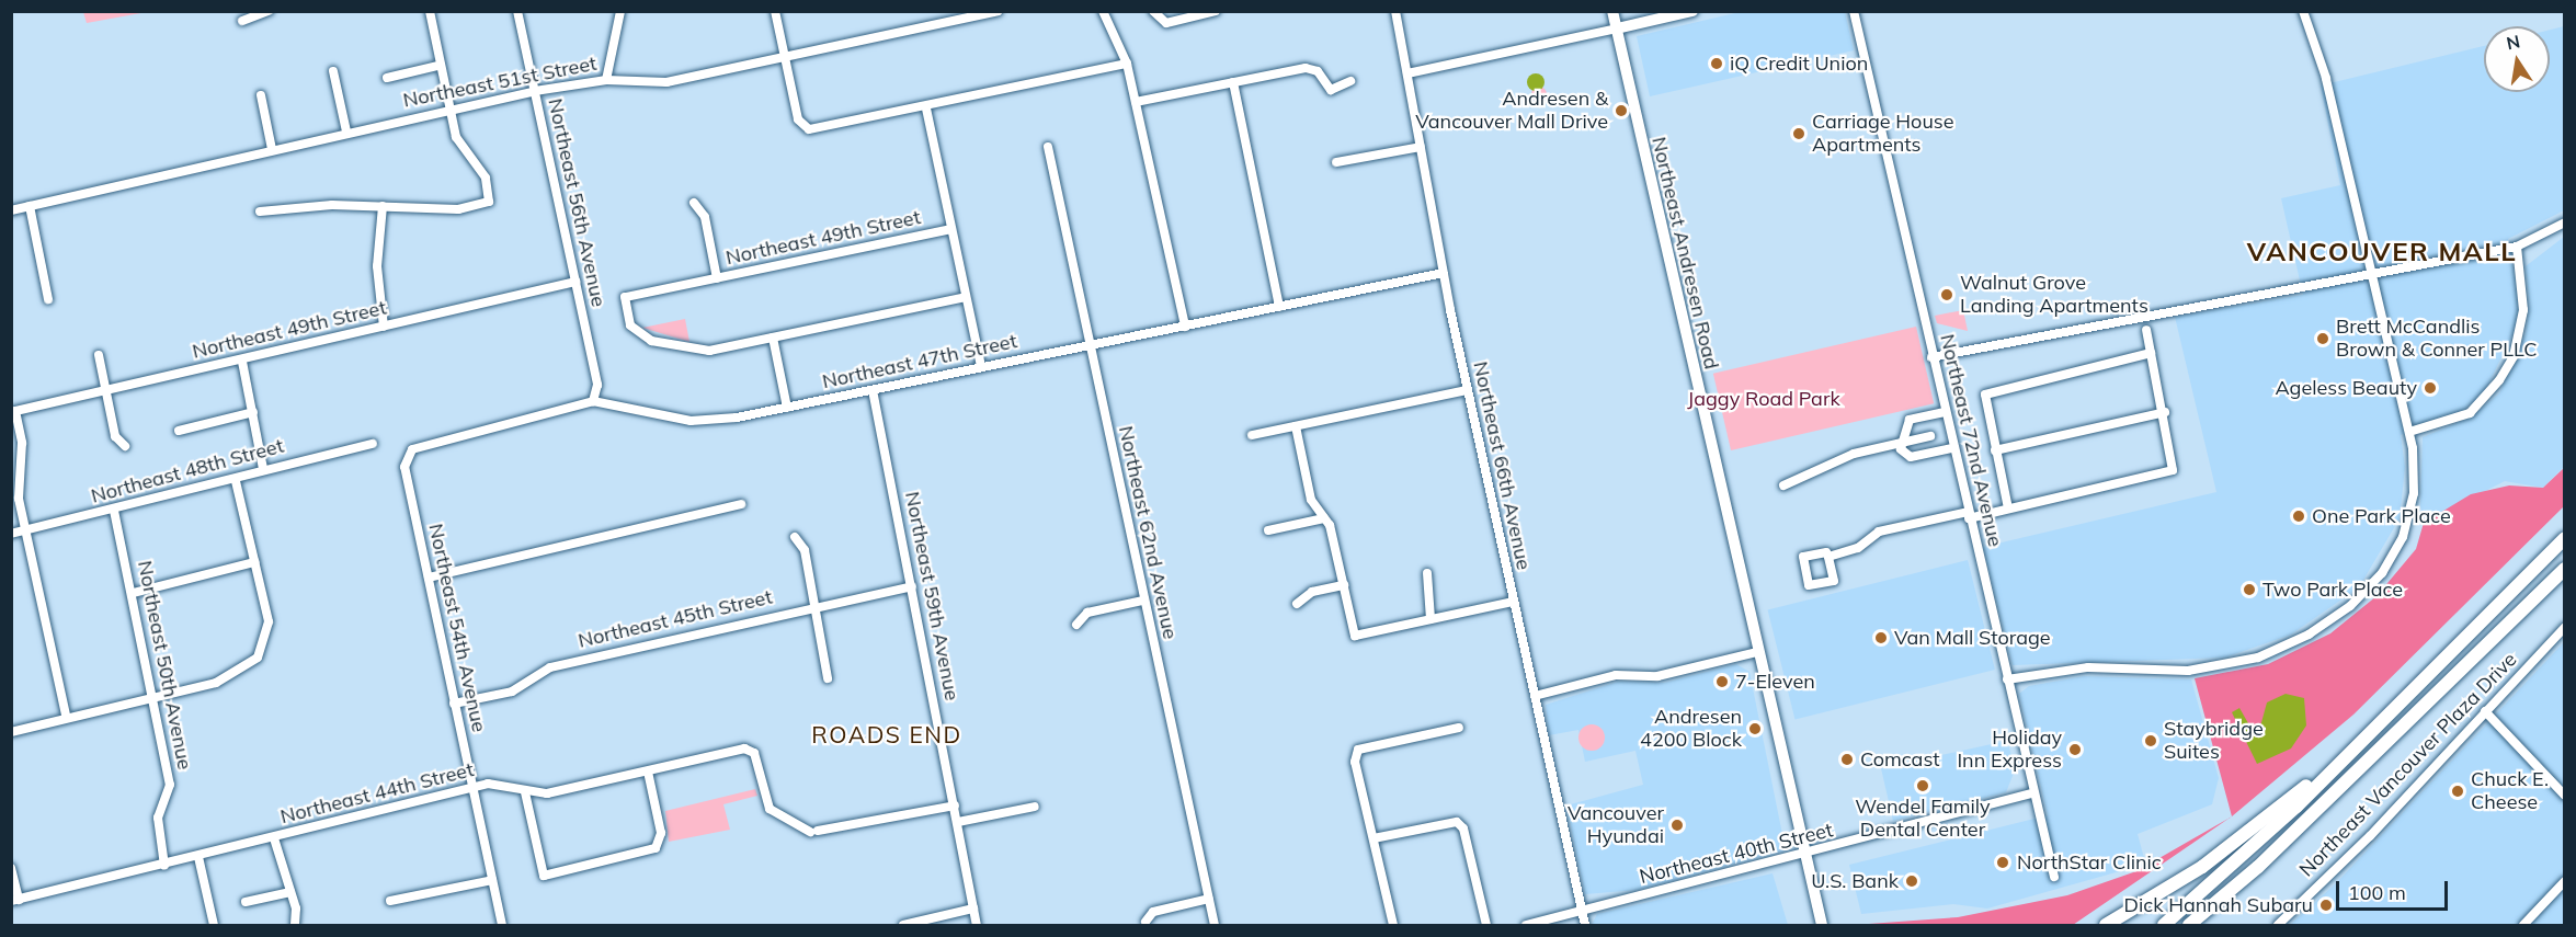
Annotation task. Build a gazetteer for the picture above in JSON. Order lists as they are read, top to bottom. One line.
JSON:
{"streets":{"main road":["Northeast Andresen Road"],"street":["Northeast 51st Street","Northeast 56th Avenue","Northeast 49th Street","Northeast 47th Street","Northeast 72nd Avenue","Northeast 66th Avenue","Northeast 48th Street","Northeast 62nd Avenue","Northeast 59th Avenue","Northeast 45th Street","Northeast 54th Avenue","Northeast 50th Avenue","Northeast Vancouver Plaza Drive","Northeast 44th Street","Northeast 40th Street"]},"crossings":[["Northeast 51st Street","Northeast 56th Avenue"],["Northeast 56th Avenue","Northeast 49th Street"],["Northeast 56th Avenue","Northeast 47th Street"],["Northeast Andresen Road","Northeast 40th Street"],["Northeast 47th Street","Northeast 66th Avenue"],["Northeast 47th Street","Northeast 62nd Avenue"],["Northeast 47th Street","Northeast 59th Avenue"],["Northeast 47th Street","Northeast 54th Avenue"],["Northeast 72nd Avenue","Northeast 40th Street"],["Northeast 66th Avenue","Northeast 40th Street"],["Northeast 48th Street","Northeast 50th Avenue"],["Northeast 59th Avenue","Northeast 45th Street"],["Northeast 59th Avenue","Northeast 44th Street"],["Northeast 45th Street","Northeast 54th Avenue"],["Northeast 54th Avenue","Northeast 44th Street"],["Northeast 50th Avenue","Northeast 44th Street"]],"districts":["VANCOUVER MALL","ROADS END"],"parks":["Jaggy Road Park"],"places":["iQ Credit Union","Andresen & Vancouver Mall Drive","Carriage House Apartments","Walnut Grove Landing Apartments","Brett McCandlis Brown & Conner PLLC","Ageless Beauty","One Park Place","Two Park Place","Van Mall Storage","7-Eleven","Andresen 4200 Block","Staybridge Suites","Holiday Inn Express","Comcast","Wendel Family Dental Center","Chuck E. Cheese","Vancouver Hyundai","NorthStar Clinic","U.S. Bank","Dick Hannah Subaru"],"scale_bar":"100 m","north":"top"}
